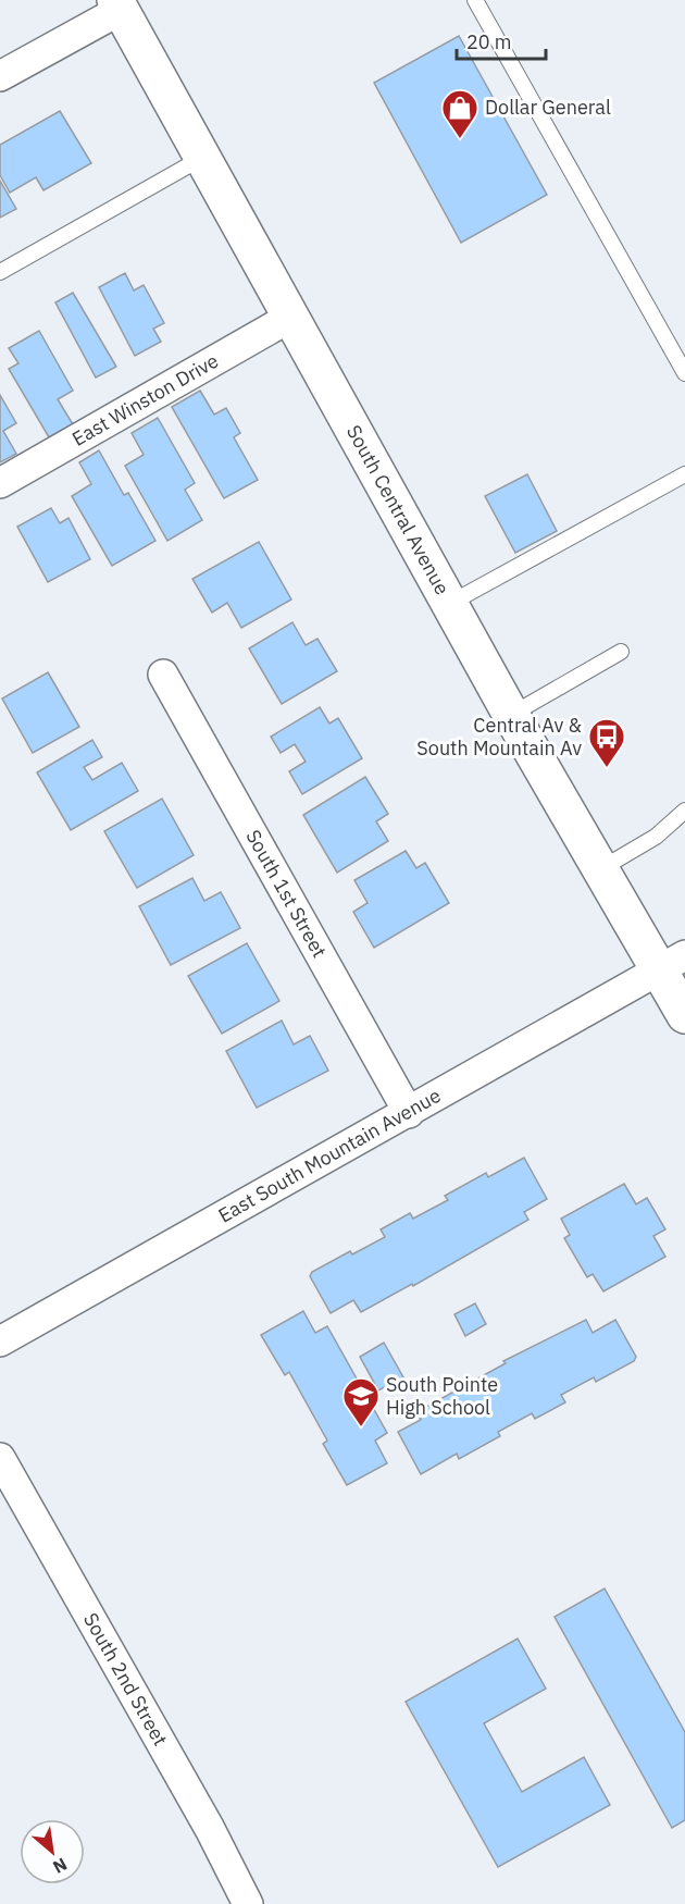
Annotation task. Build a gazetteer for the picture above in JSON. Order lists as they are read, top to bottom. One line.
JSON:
{"streets":{"main road":["South Central Avenue"],"street":["East Winston Drive","South 1st Street","East South Mountain Avenue","South 2nd Street"]},"crossings":[["East Winston Drive","South Central Avenue"],["South Central Avenue","East South Mountain Avenue"],["South 1st Street","East South Mountain Avenue"]],"places":{"shop":["Dollar General"],"bus stop":["Central Av & South Mountain Av"],"school or university":["South Pointe High School"]},"scale_bar":"20 m","north":"bottom right"}
